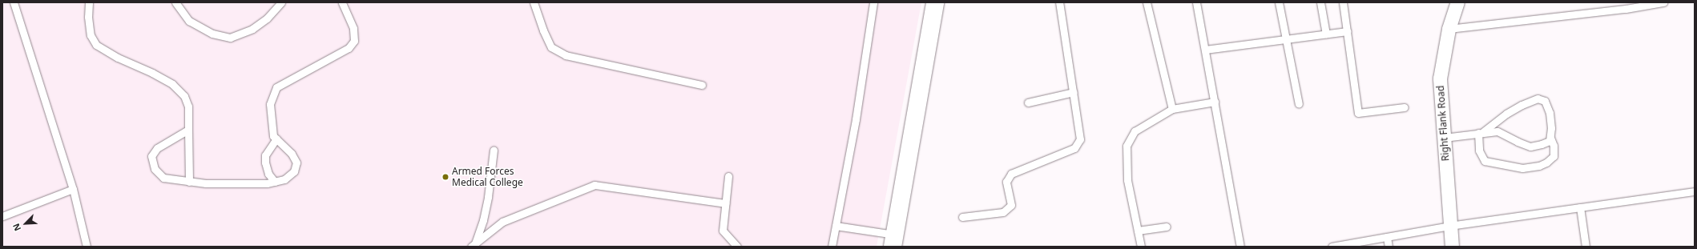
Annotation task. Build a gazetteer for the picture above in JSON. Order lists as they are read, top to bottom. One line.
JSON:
{"streets":{"street":["Right Flank Road"]},"places":["Armed Forces Medical College"],"north":"bottom left"}
